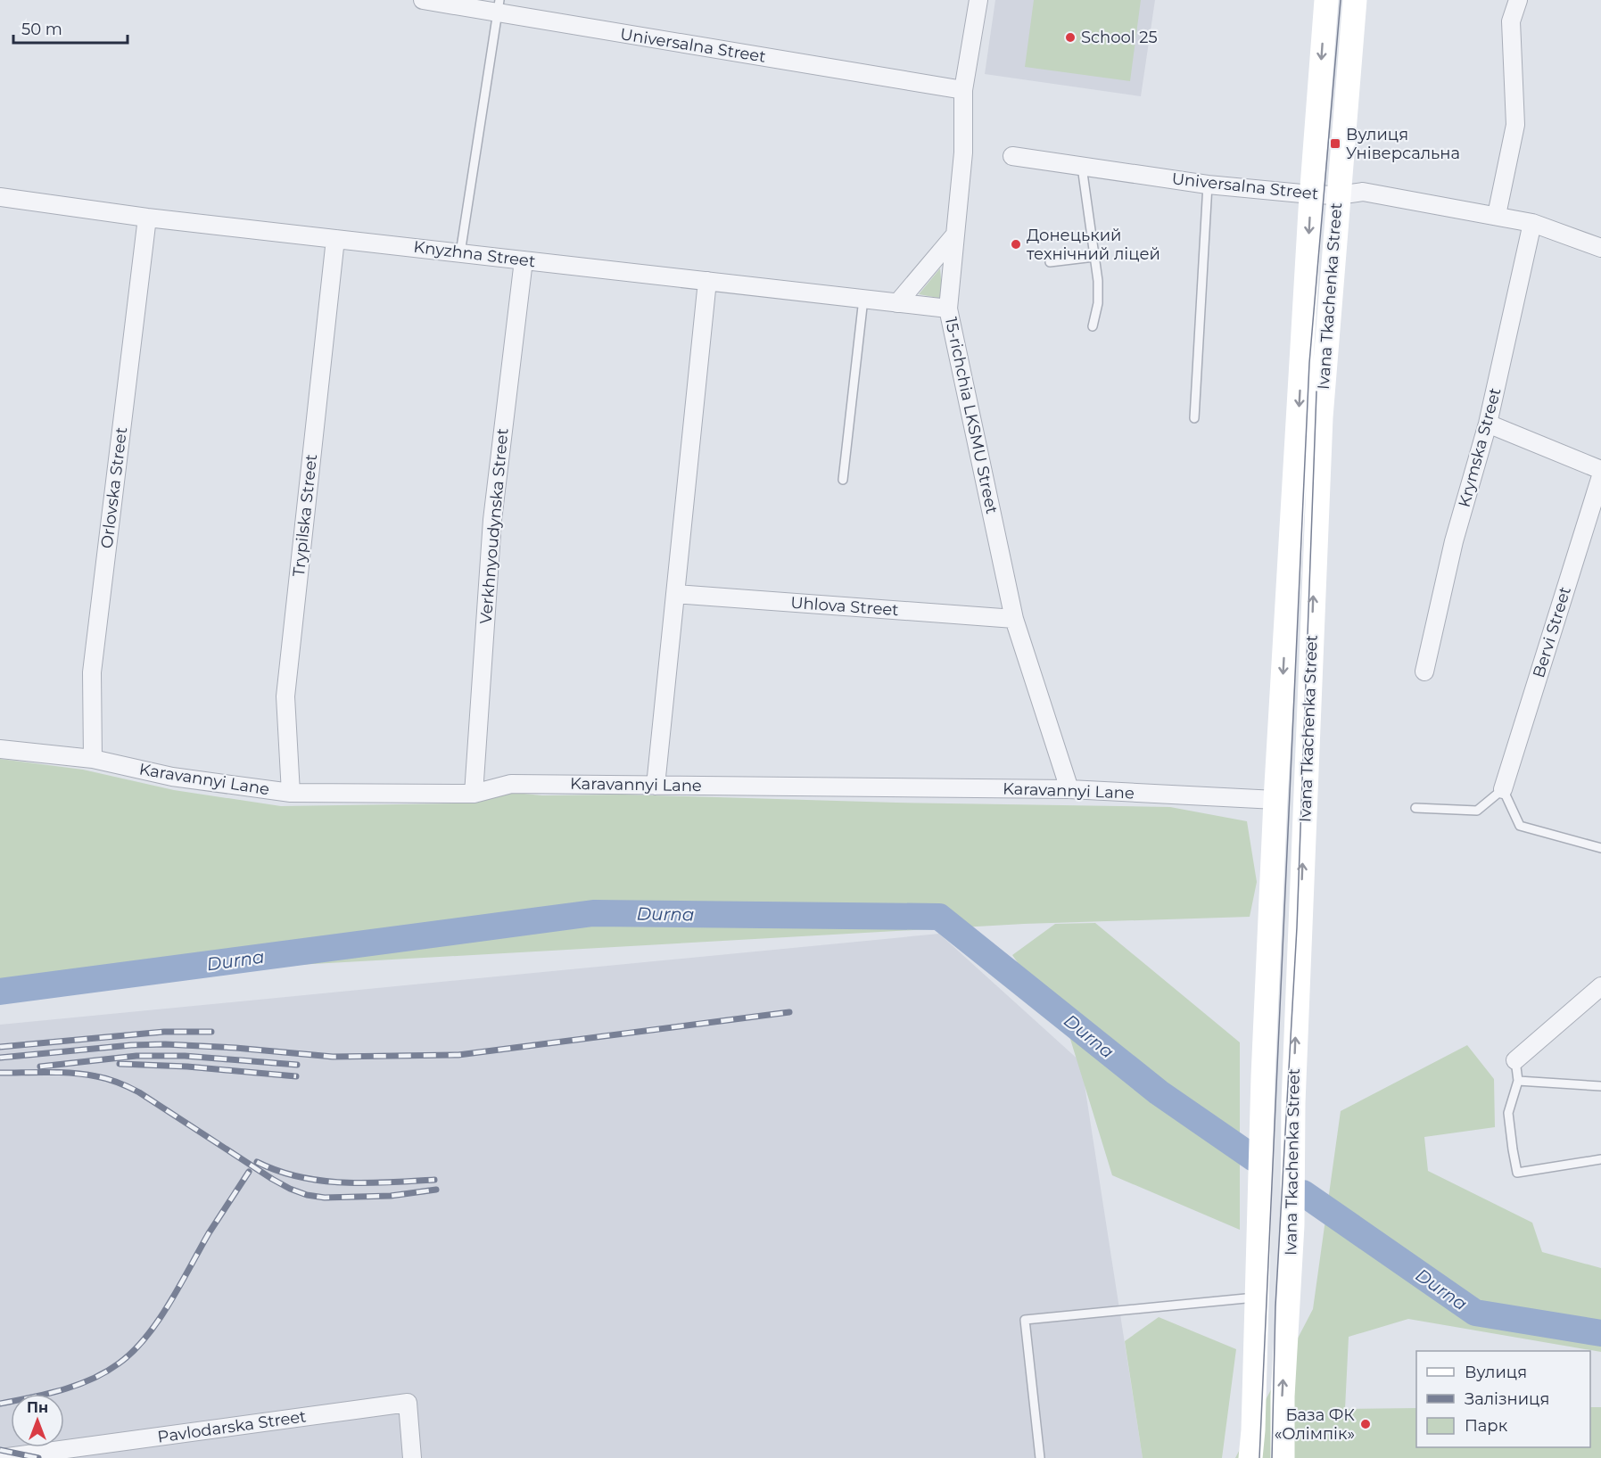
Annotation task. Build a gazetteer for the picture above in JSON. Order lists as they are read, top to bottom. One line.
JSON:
{"streets":{"main road":["Ivana Tkachenka Street"],"street":["Universalna Street","Knyzhna Street","15-richchia LKSMU Street","Krymska Street","Orlovska Street","Trypilska Street","Verkhnyoudynska Street","Uhlova Street","Bervi Street","Karavannyi Lane","Pavlodarska Street"]},"crossings":[["Universalna Street","Ivana Tkachenka Street"],["Universalna Street","15-richchia LKSMU Street"],["Universalna Street","Krymska Street"],["Knyzhna Street","15-richchia LKSMU Street"],["Knyzhna Street","Orlovska Street"],["Knyzhna Street","Trypilska Street"],["Knyzhna Street","Verkhnyoudynska Street"],["Ivana Tkachenka Street","Karavannyi Lane"],["15-richchia LKSMU Street","Uhlova Street"],["15-richchia LKSMU Street","Karavannyi Lane"],["Orlovska Street","Karavannyi Lane"],["Trypilska Street","Karavannyi Lane"],["Verkhnyoudynska Street","Karavannyi Lane"]],"water":["Durna"],"places":{"other":["School 25","Донецький технічний ліцей","База ФК «Олімпік»"],"transit":["Вулиця Універсальна"]},"legend":["Вулиця","Залізниця","Парк"],"scale_bar":"50 m","north":"top"}
